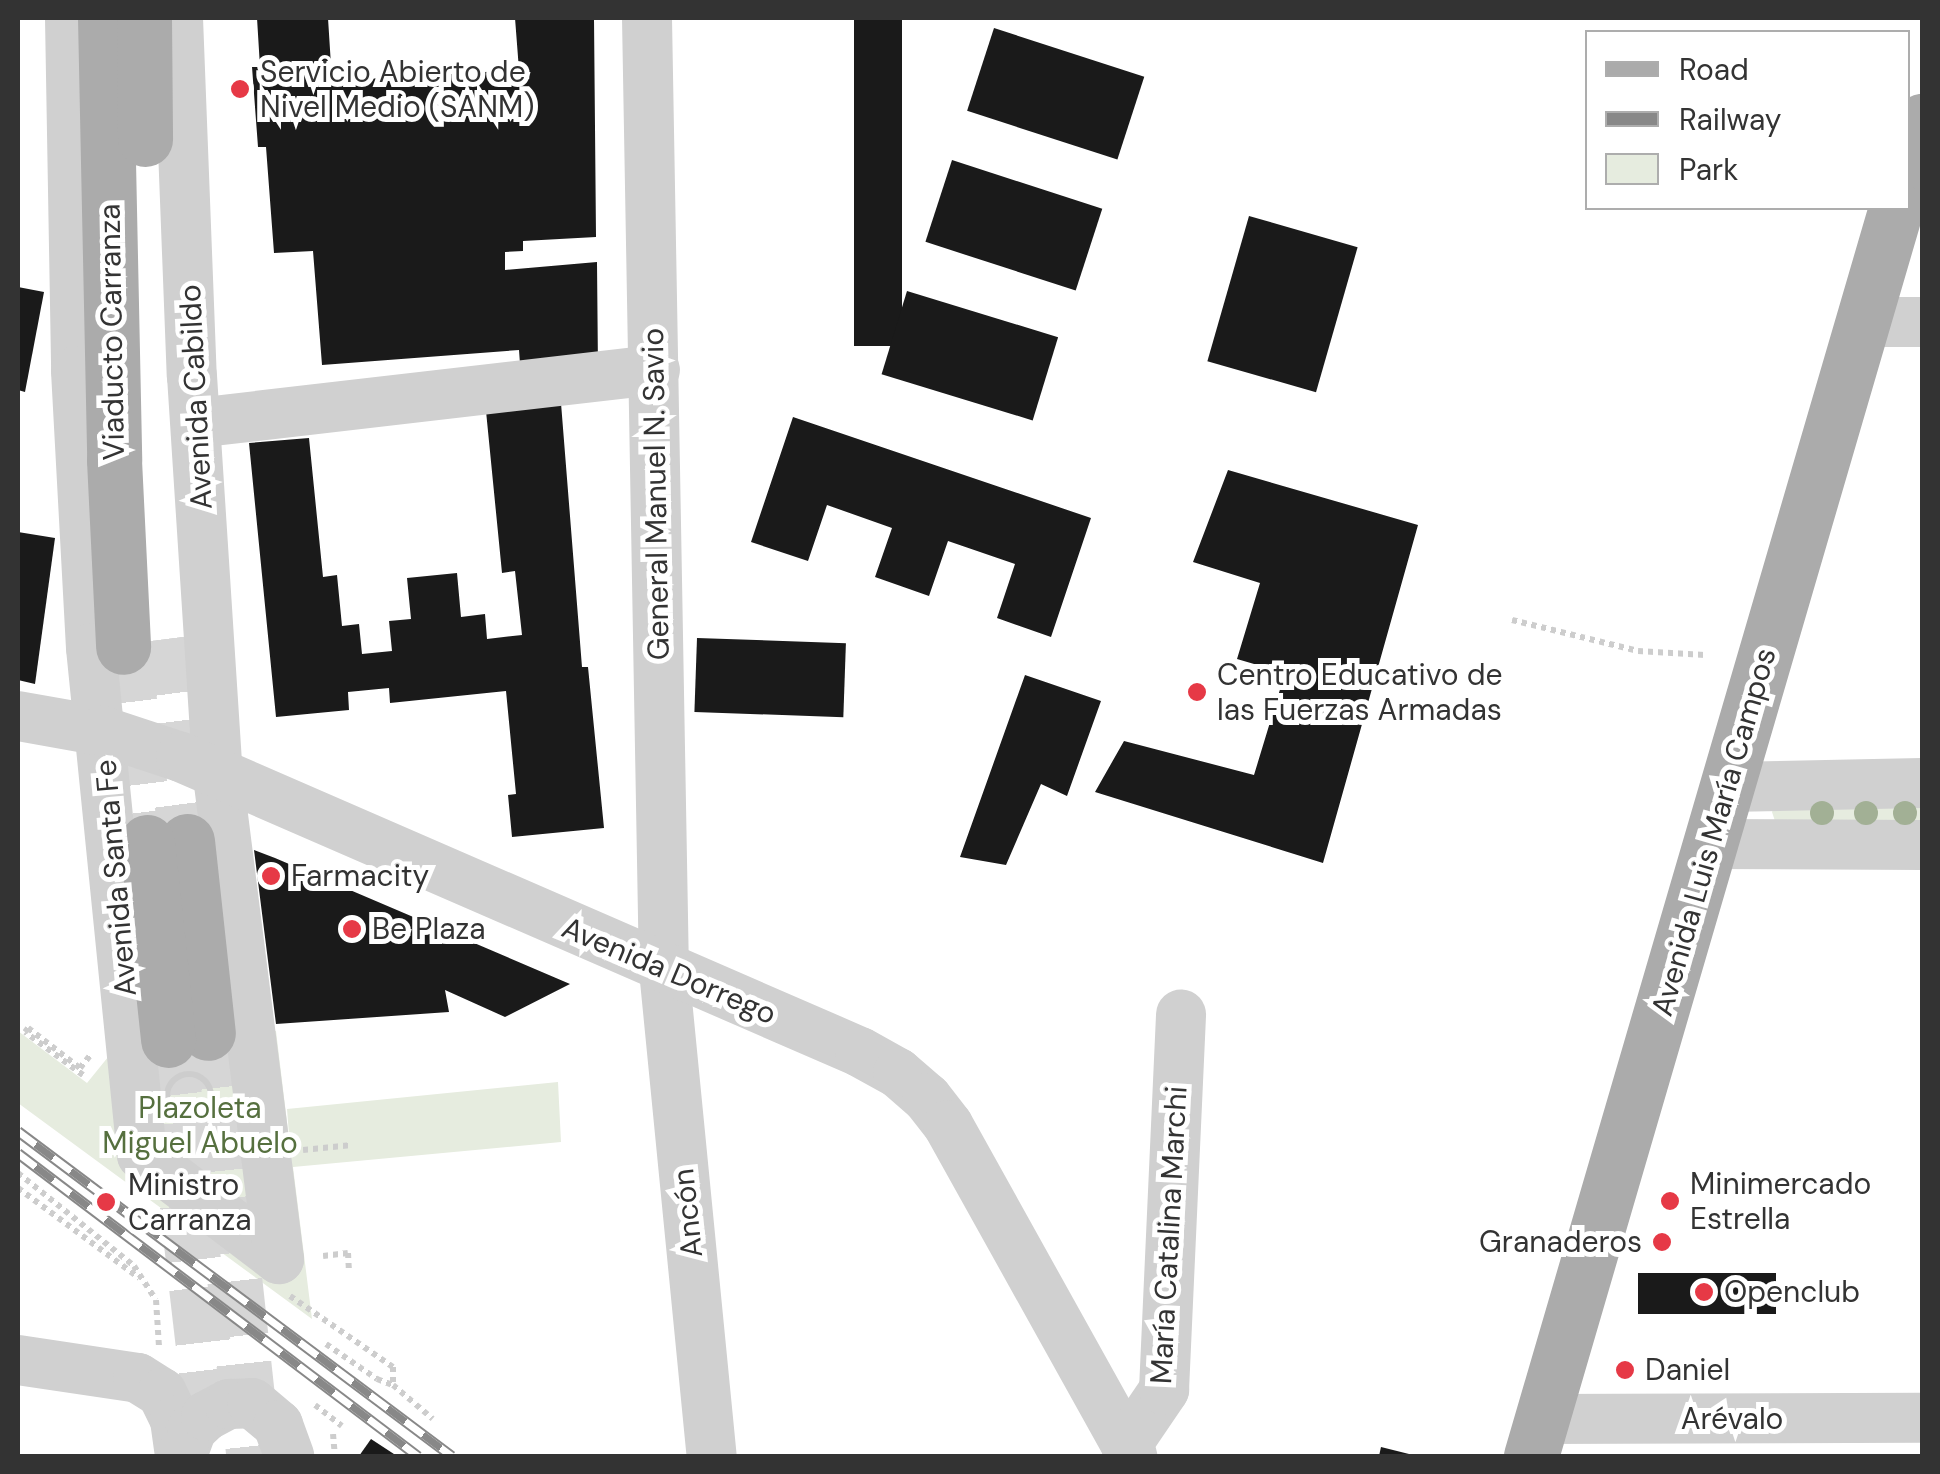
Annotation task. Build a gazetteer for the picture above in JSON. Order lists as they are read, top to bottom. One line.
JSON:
{"streets":{"main road":["Viaducto Carranza","Avenida Luis María Campos"],"street":["Avenida Cabildo","General Manuel N. Savio","Avenida Santa Fe","Avenida Dorrego","Ancón","María Catalina Marchi","Arévalo"]},"crossings":[["Avenida Cabildo","Avenida Dorrego"],["General Manuel N. Savio","Avenida Dorrego"],["General Manuel N. Savio","Ancón"],["Avenida Luis María Campos","Arévalo"],["Avenida Santa Fe","Avenida Dorrego"],["Avenida Dorrego","Ancón"],["Avenida Dorrego","María Catalina Marchi"]],"parks":["Plazoleta Miguel Abuelo"],"places":["Servicio Abierto de Nivel Medio (SANM)","Centro Educativo de las Fuerzas Armadas","Farmacity","Be Plaza","Minimercado Estrella","Ministro Carranza","Granaderos","Openclub","Daniel"],"legend":["Road","Railway","Park"]}
